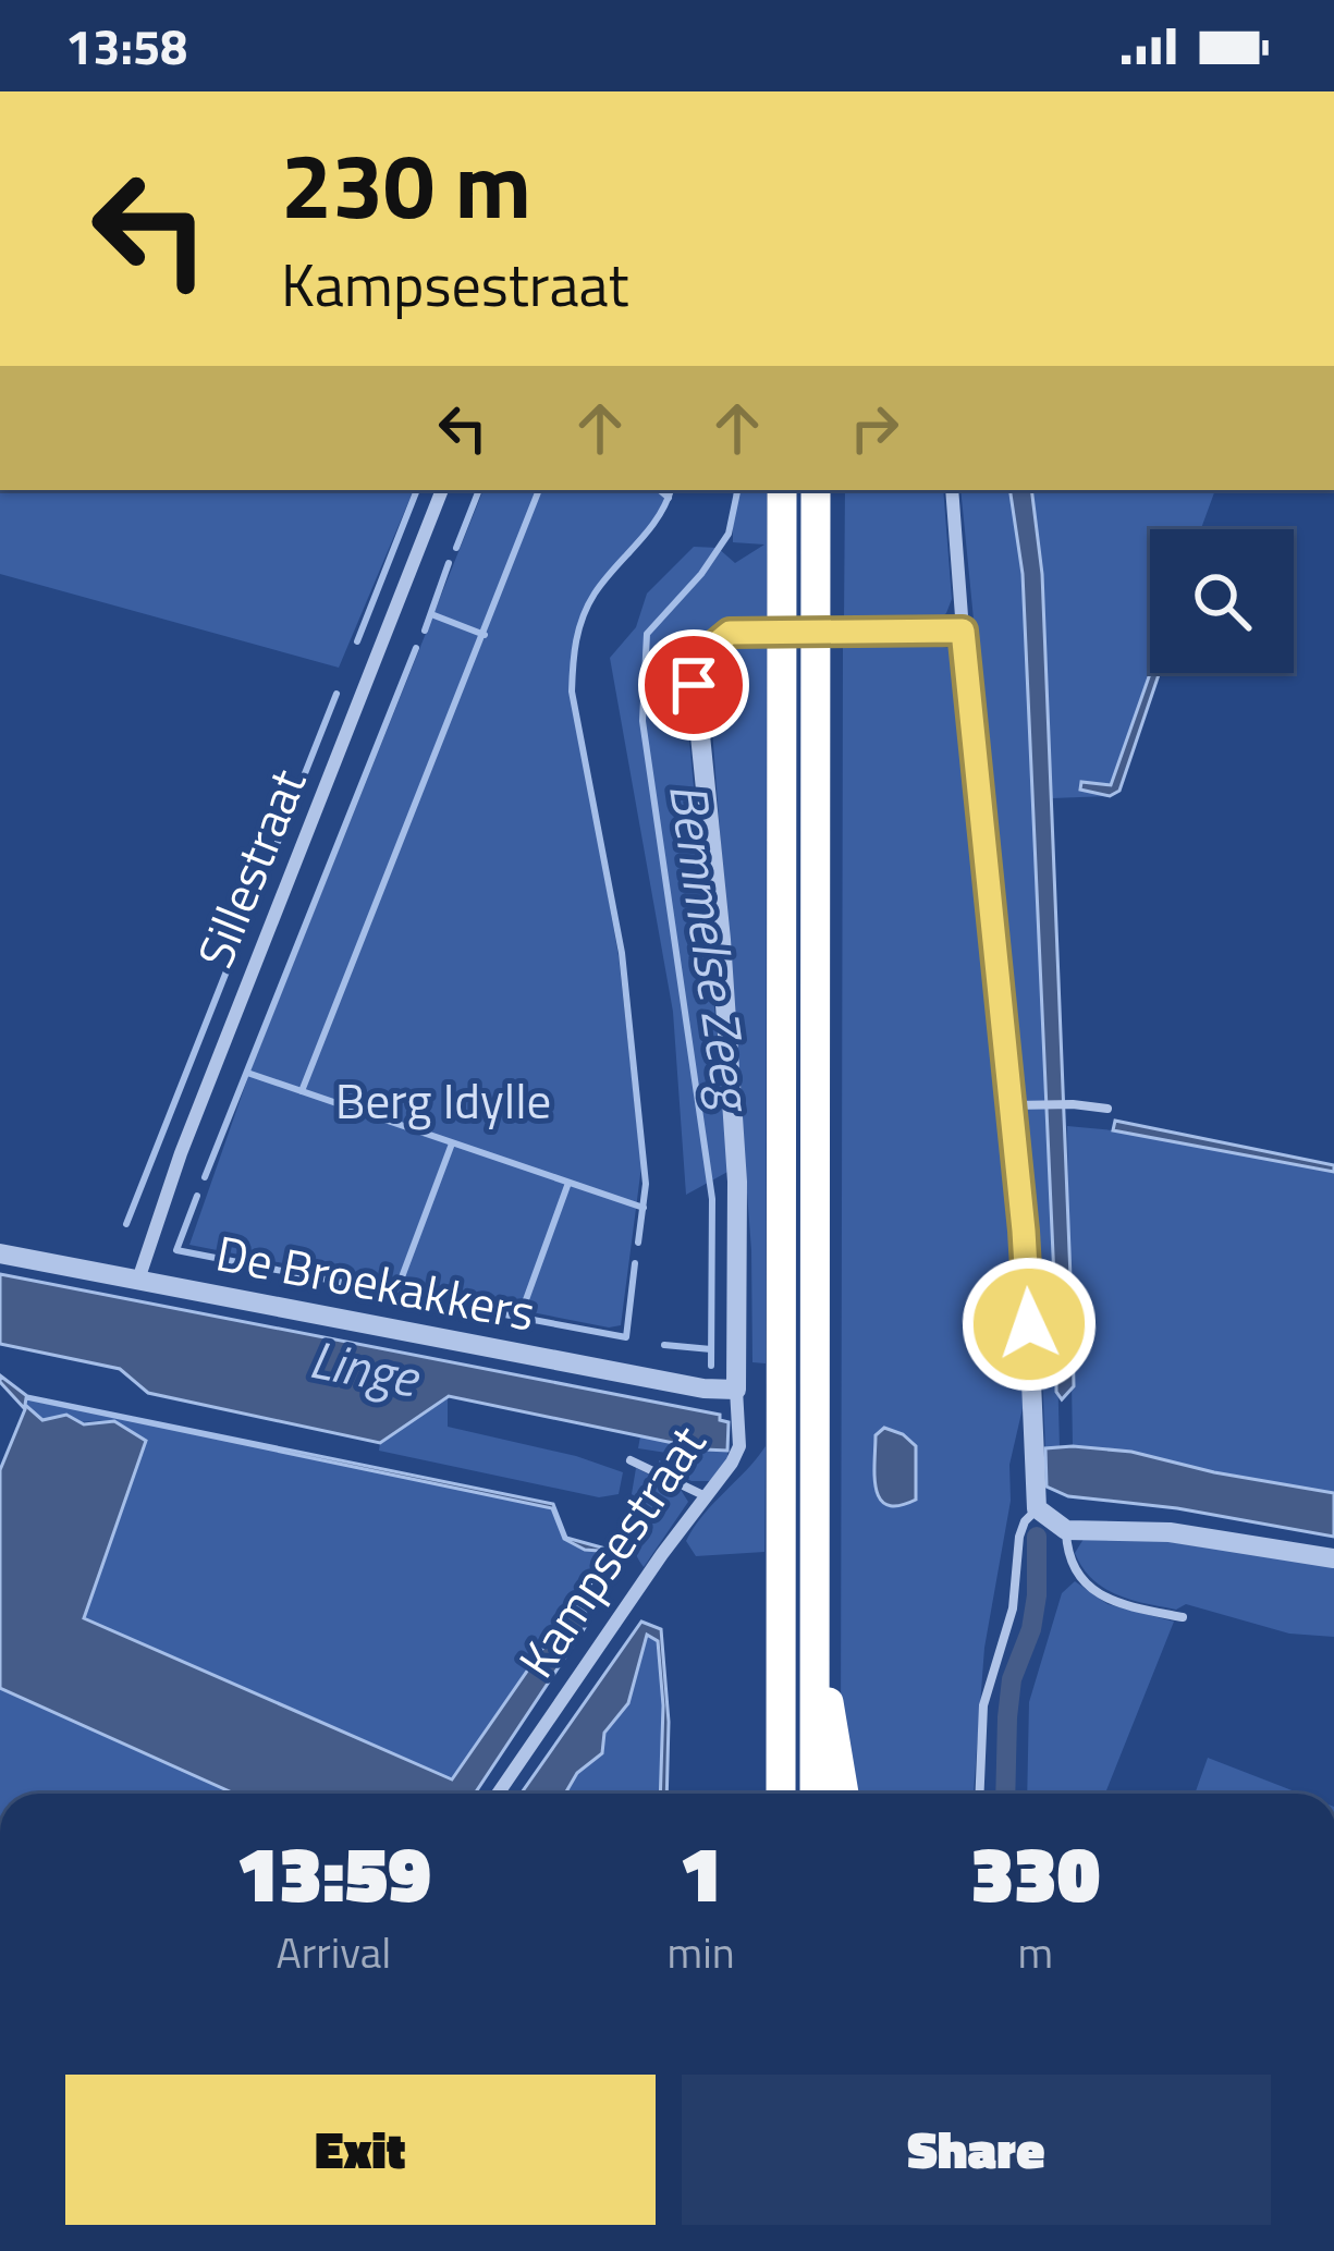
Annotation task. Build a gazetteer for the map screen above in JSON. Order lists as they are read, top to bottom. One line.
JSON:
{"streets":{"street":["Sillestraat","De Broekakkers","Kampsestraat"]},"crossings":[["Sillestraat","De Broekakkers"],["De Broekakkers","Kampsestraat"]],"water":["Bemmelse Zeeg","Linge"],"parks":["Berg Idylle"],"page":{"status":"13:58","turn":["230 m","Kampsestraat"],"eta":["13:59","Arrival","1","min","330","m"],"buttons":["Exit","Share"]}}
